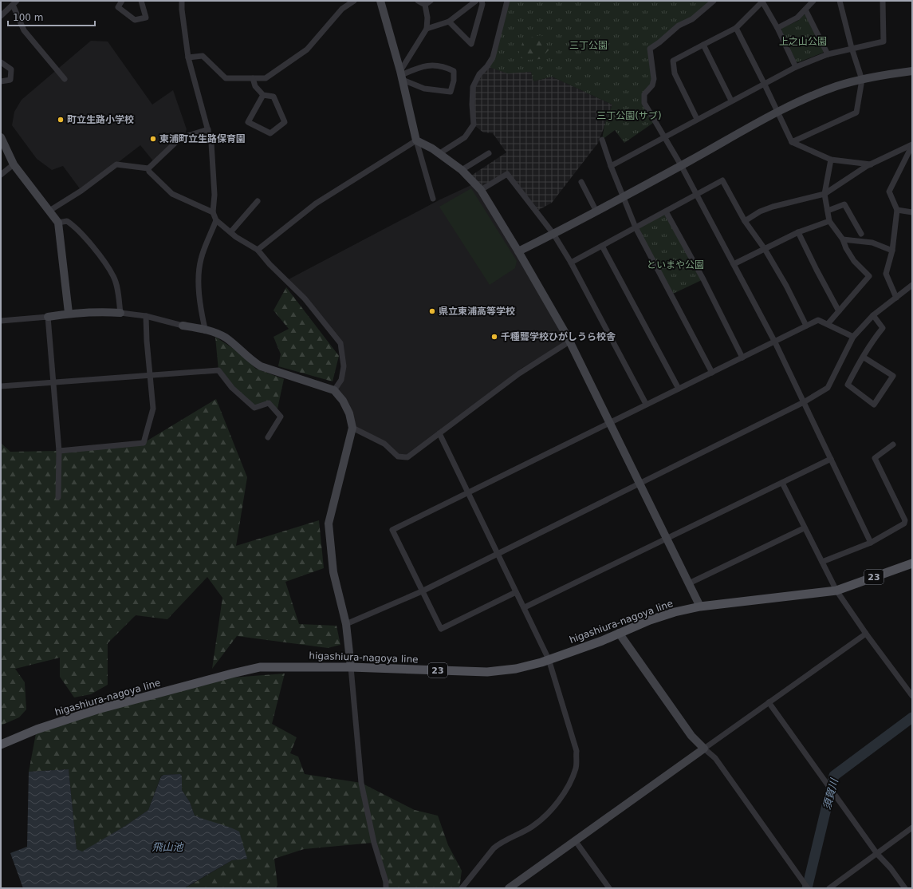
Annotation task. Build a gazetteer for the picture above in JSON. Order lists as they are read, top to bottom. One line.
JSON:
{"streets":{"main road":["23","higashiura-nagoya line"]},"water":["須賀川","飛山池"],"parks":["上之山公園","三丁公園","三丁公園(サブ)","といまや公園"],"places":["町立生路小学校","東浦町立生路保育園","県立東浦高等学校","千種聾学校ひがしうら校舎"],"scale_bar":"100 m"}
